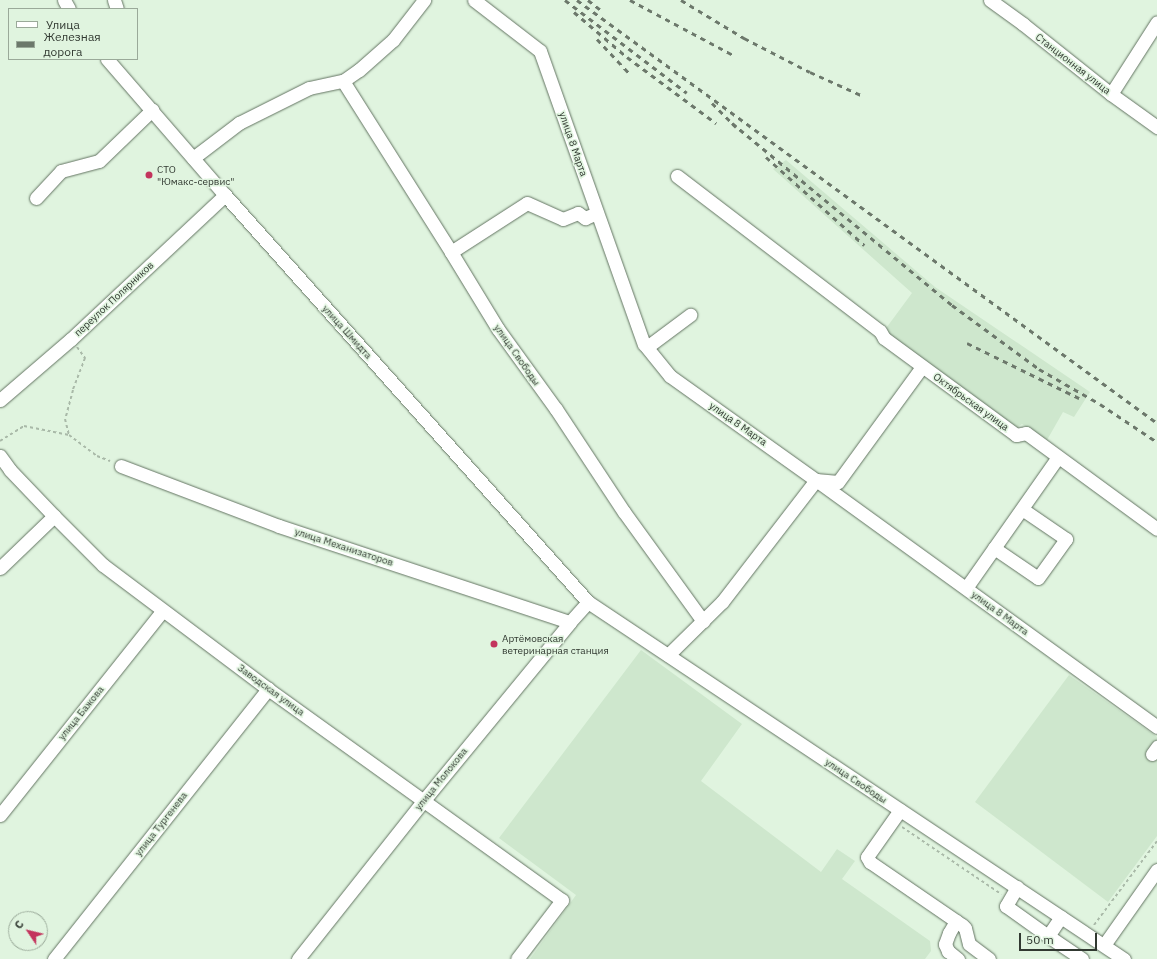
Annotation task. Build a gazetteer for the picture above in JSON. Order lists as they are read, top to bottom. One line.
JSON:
{"streets":{"street":["Станционная улица","улица 8 Марта","переулок Полярников","улица Шмидта","улица Свободы","Октябрьская улица","улица Механизаторов","Заводская улица","улица Бажова","улица Молокова","улица Тургенева"]},"crossings":[["переулок Полярников","улица Шмидта"],["улица Шмидта","улица Свободы"],["улица Шмидта","улица Молокова"],["улица Свободы","улица Молокова"],["улица Механизаторов","улица Молокова"],["Заводская улица","улица Бажова"],["Заводская улица","улица Молокова"],["Заводская улица","улица Тургенева"]],"places":["СТО \"Юмакс-сервис\"","Артёмовская ветеринарная станция"],"legend":["Улица","Железная дорога"],"scale_bar":"50 m","north":"top left"}
